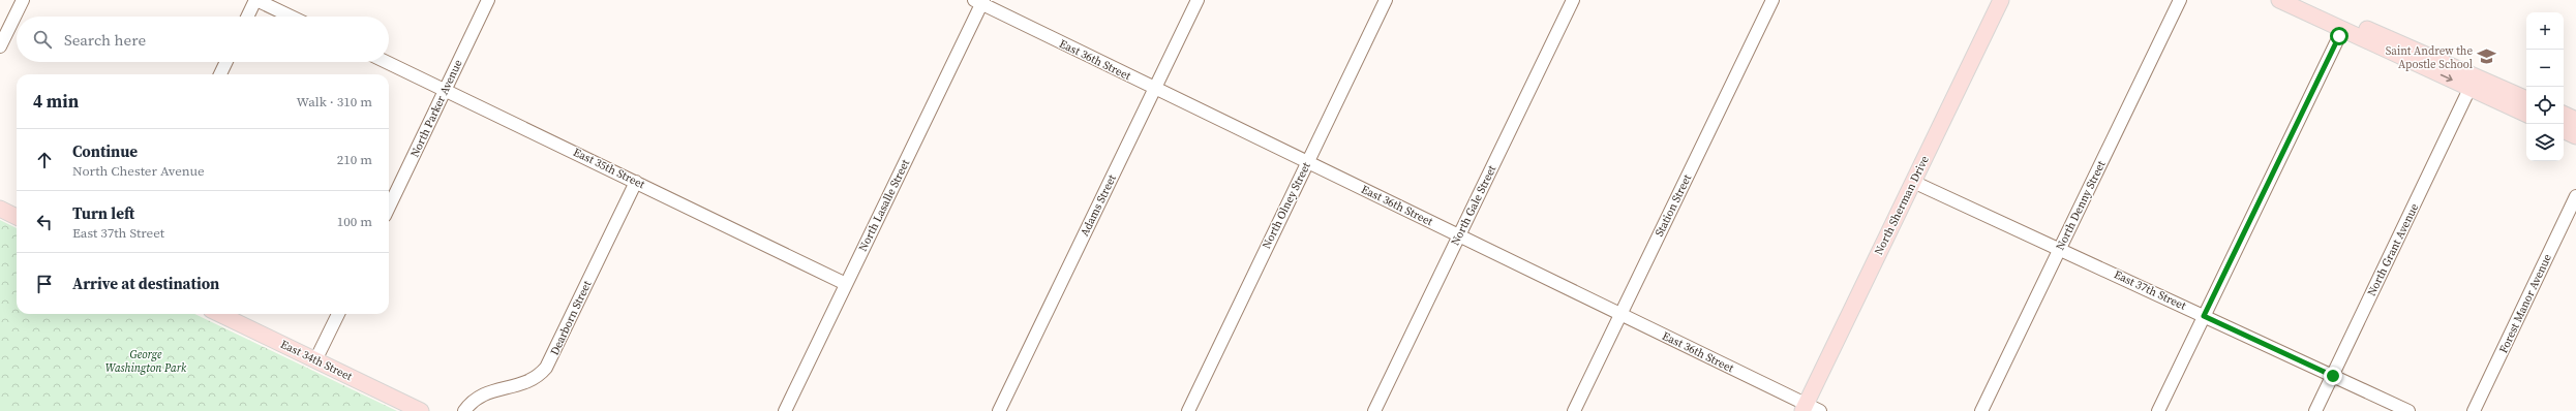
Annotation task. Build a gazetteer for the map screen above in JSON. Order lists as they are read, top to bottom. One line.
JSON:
{"streets":{"main road":["North Sherman Drive","East 34th Street"],"street":["East 36th Street","North Parker Avenue","East 35th Street","North Lasalle Street","Adams Street","North Olney Street","North Gale Street","Station Street","North Denny Street","North Grant Avenue","East 37th Street","Forest Manor Avenue","Dearborn Street"]},"crossings":[["East 36th Street","North Lasalle Street"],["East 36th Street","Adams Street"],["East 36th Street","North Olney Street"],["East 36th Street","North Gale Street"],["East 36th Street","Station Street"],["East 36th Street","North Sherman Drive"],["North Parker Avenue","East 35th Street"],["East 35th Street","North Lasalle Street"],["East 35th Street","Dearborn Street"],["North Sherman Drive","East 37th Street"],["North Denny Street","East 37th Street"],["North Grant Avenue","East 37th Street"]],"parks":["George Washington Park"],"places":{"school or university":["Saint Andrew the Apostle School"]},"page":{"map_buttons":["+","−"],"search":"Search here","heading":["4 min","Walk · 310 m"],"list":[["Continue","North Chester Avenue","210 m"],["Turn left","East 37th Street","100 m"],"Arrive at destination"]}}
